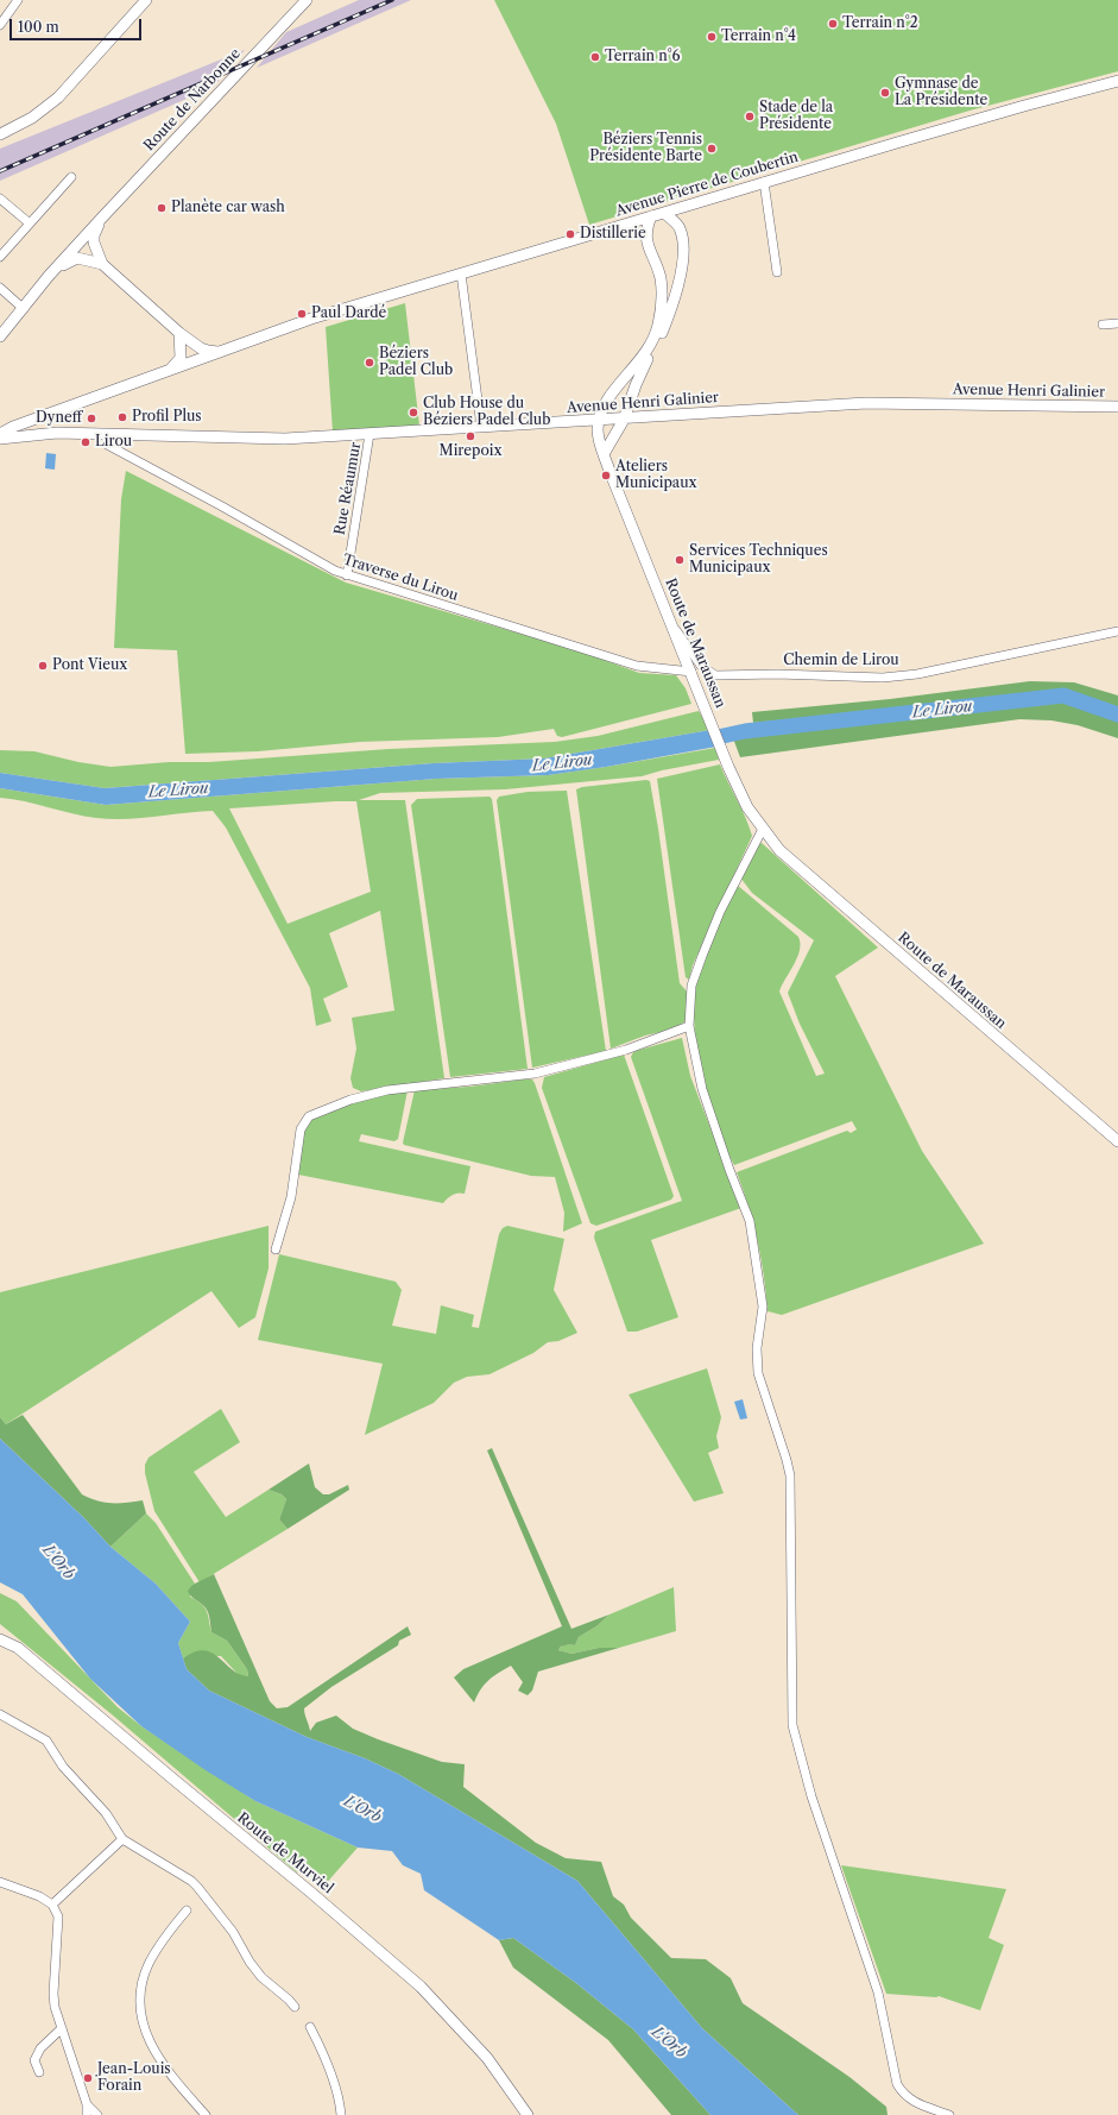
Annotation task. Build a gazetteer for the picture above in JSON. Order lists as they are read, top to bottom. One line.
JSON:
{"streets":{"main road":["Route de Narbonne","Avenue Pierre de Coubertin","Avenue Henri Galinier","Route de Maraussan","Route de Murviel"],"street":["Rue Réaumur","Traverse du Lirou","Chemin de Lirou"]},"crossings":[["Route de Narbonne","Avenue Pierre de Coubertin"],["Avenue Henri Galinier","Rue Réaumur"],["Avenue Henri Galinier","Traverse du Lirou"],["Avenue Henri Galinier","Route de Maraussan"],["Rue Réaumur","Traverse du Lirou"],["Traverse du Lirou","Route de Maraussan"],["Route de Maraussan","Chemin de Lirou"]],"water":["Le Lirou","L'Orb"],"places":["Terrain n°2","Terrain n°4","Terrain n°6","Gymnase de La Présidente","Stade de la Présidente","Béziers Tennis Présidente Barte","Planète car wash","Distillerie","Paul Dardé","Béziers Padel Club","Club House du Béziers Padel Club","Profil Plus","Dyneff","Mirepoix","Lirou","Ateliers Municipaux","Services Techniques Municipaux","Pont Vieux","Jean-Louis Forain"],"scale_bar":"100 m"}
